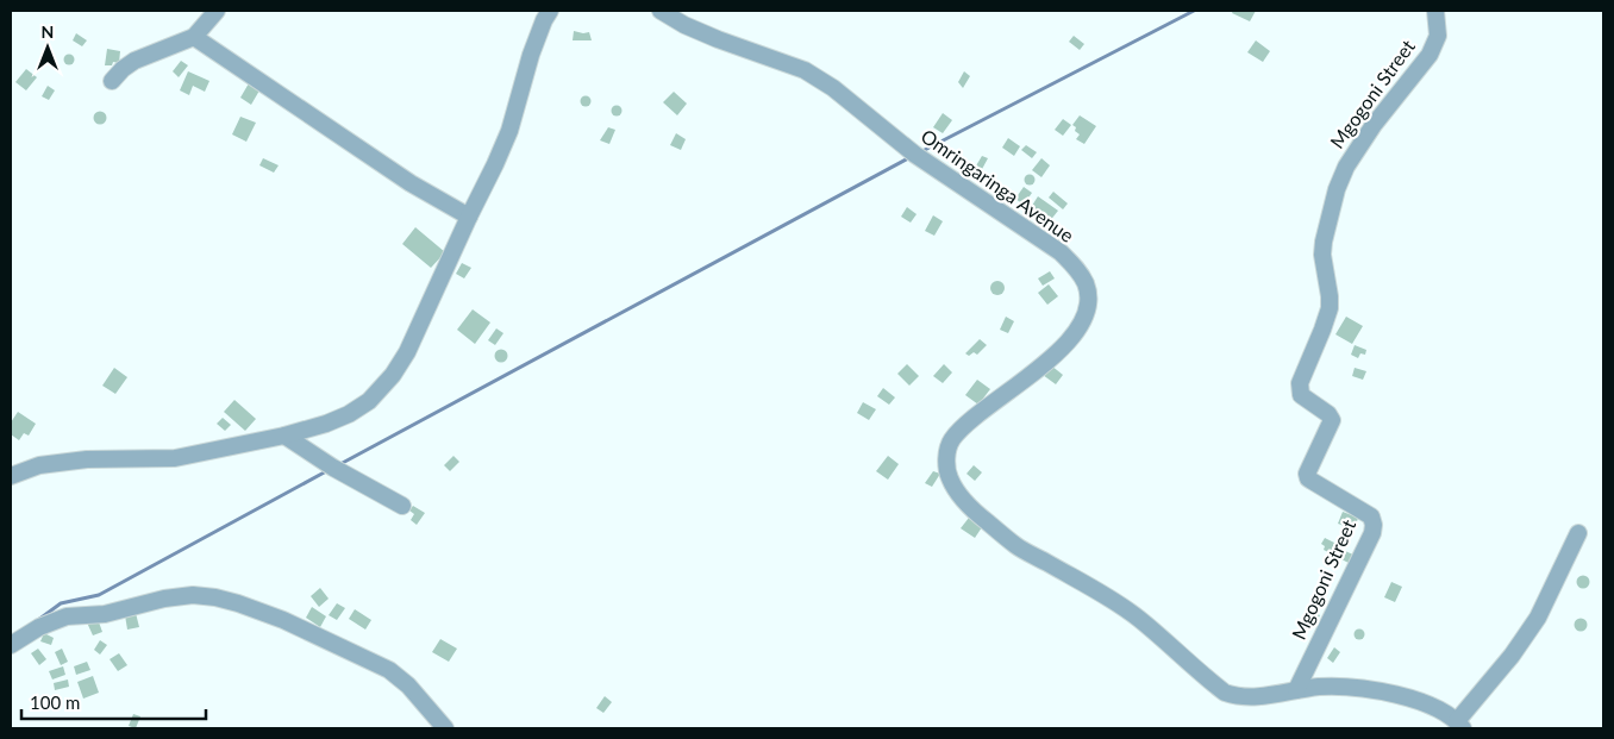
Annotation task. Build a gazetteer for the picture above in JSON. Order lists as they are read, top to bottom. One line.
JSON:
{"streets":{"street":["Mgogoni Street","Omringaringa Avenue"]},"crossings":[["Mgogoni Street","Omringaringa Avenue"]],"scale_bar":"100 m","north":"top"}
